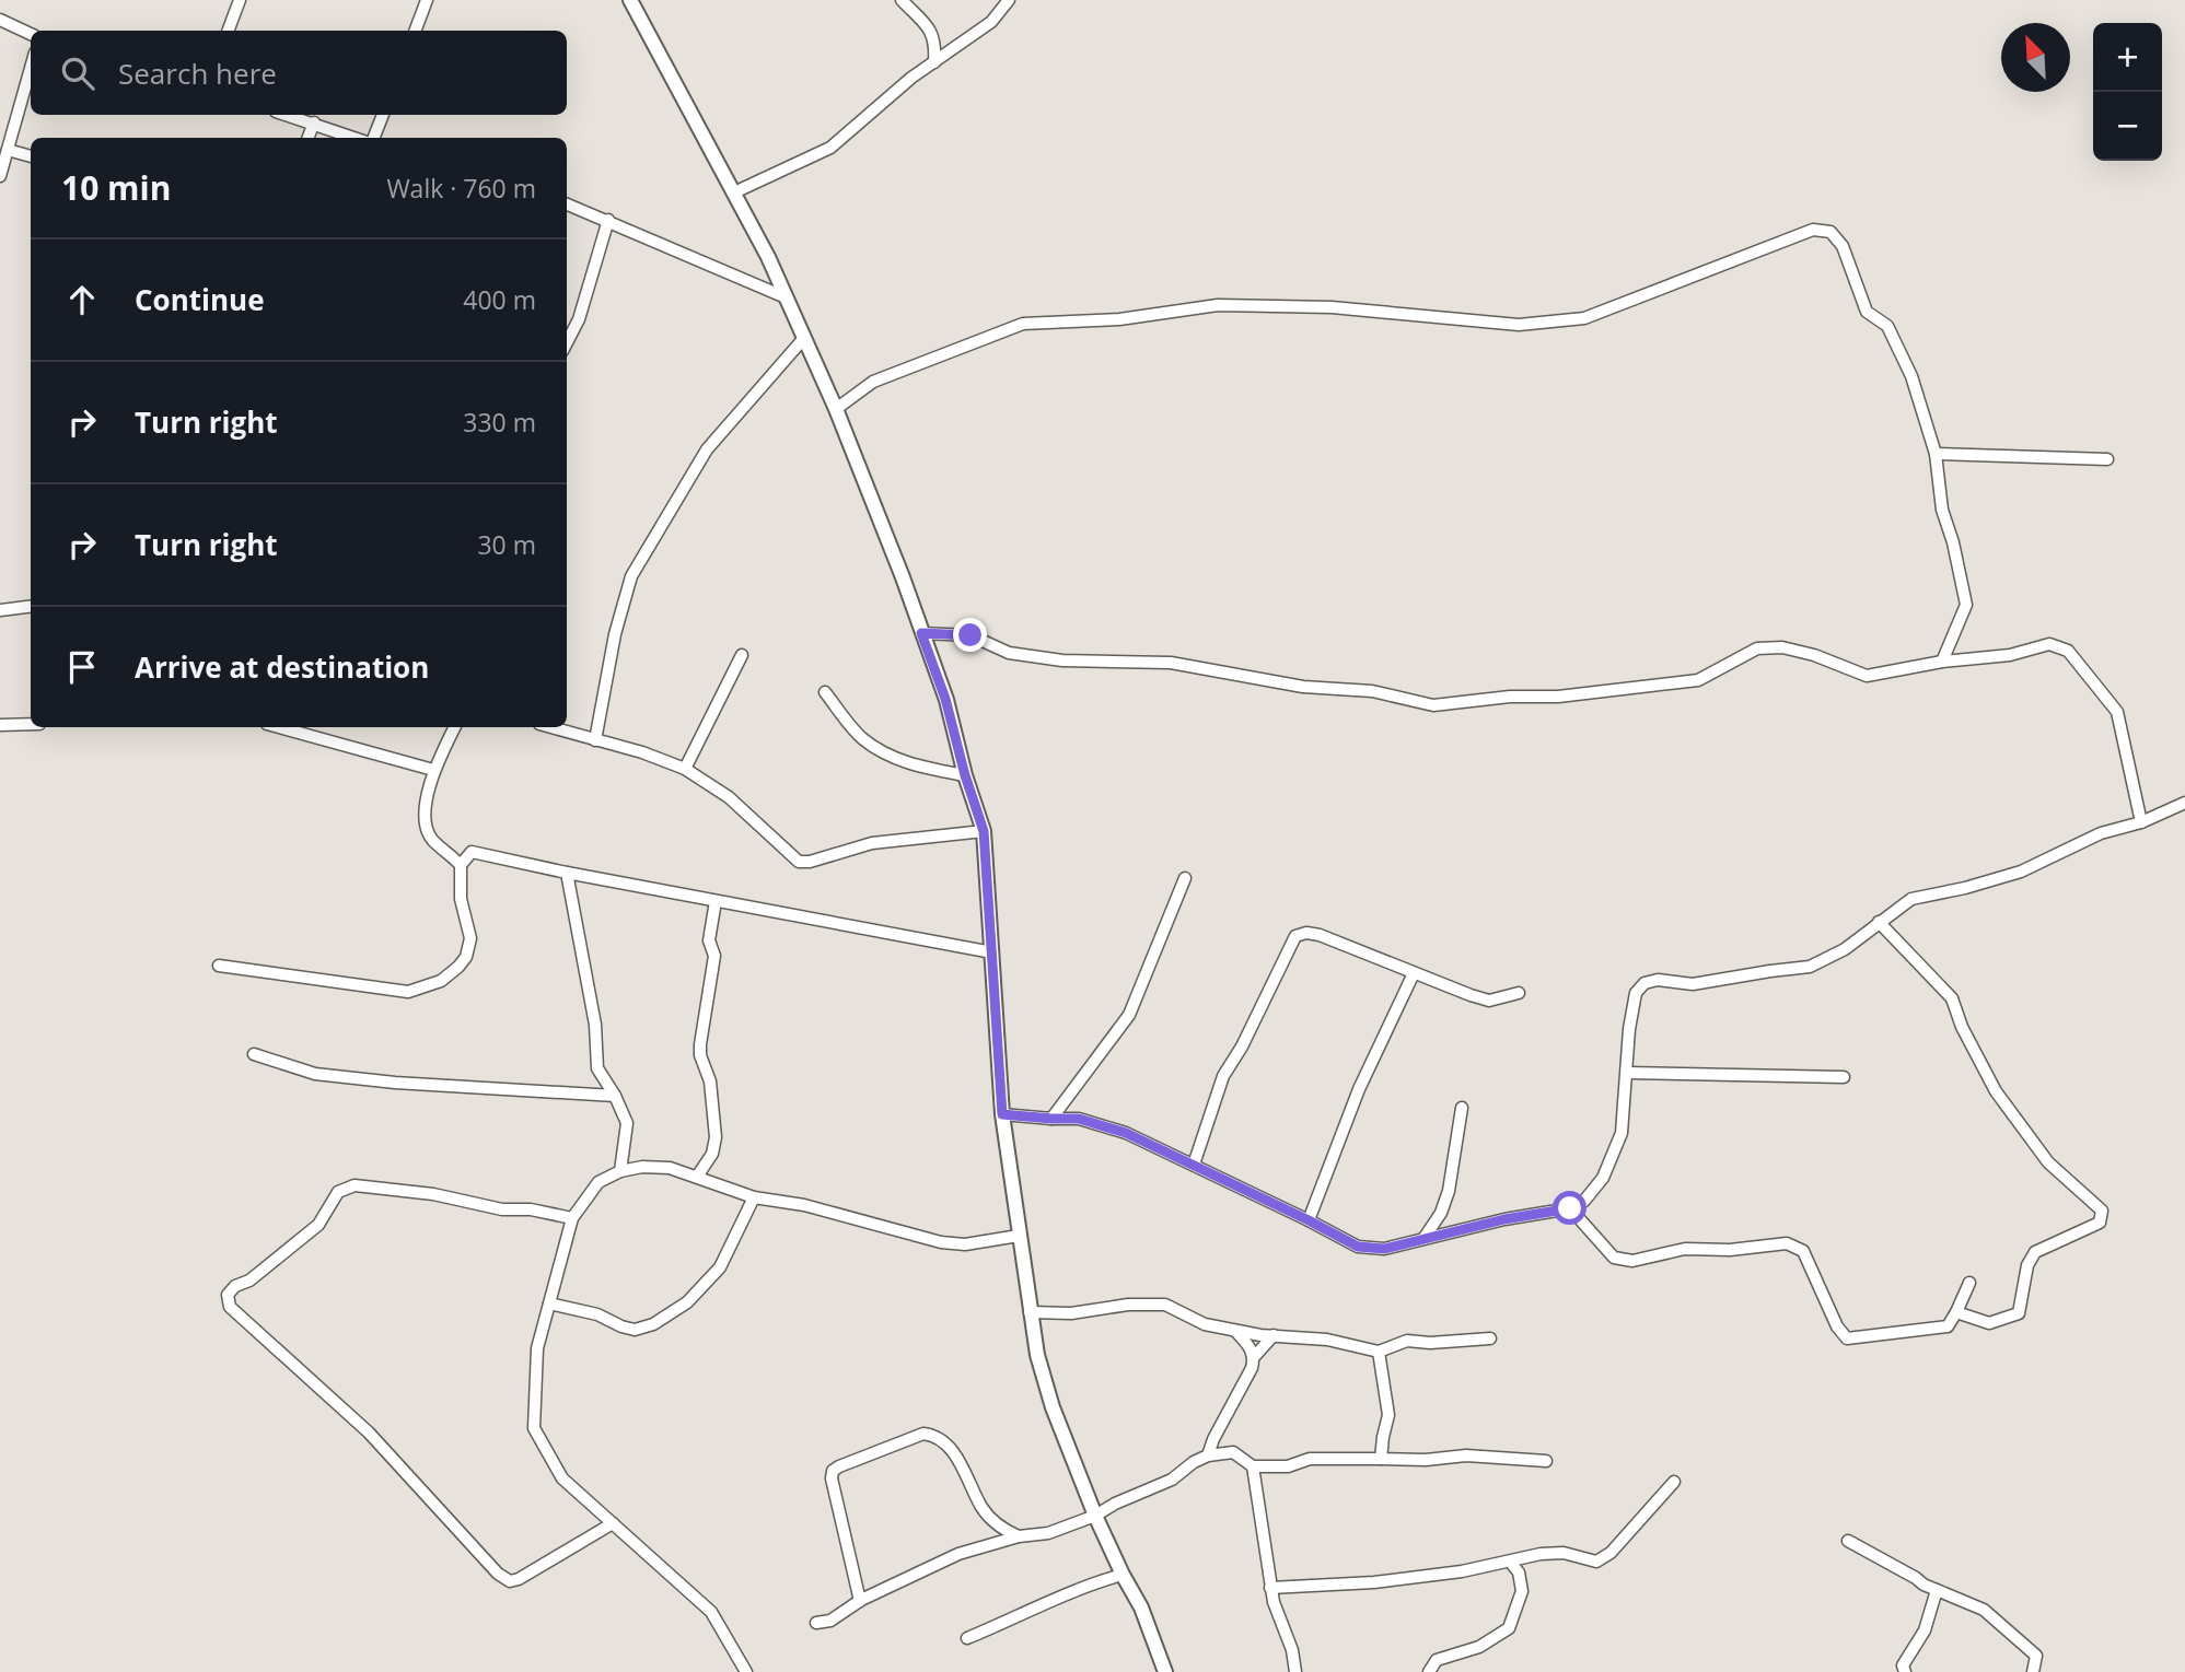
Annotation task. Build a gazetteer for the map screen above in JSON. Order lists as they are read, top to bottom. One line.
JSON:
{"north":"top left","page":{"map_buttons":["+","−"],"search":"Search here","heading":["10 min","Walk · 760 m"],"list":[["Continue","400 m"],["Turn right","330 m"],["Turn right","30 m"],"Arrive at destination"]}}
